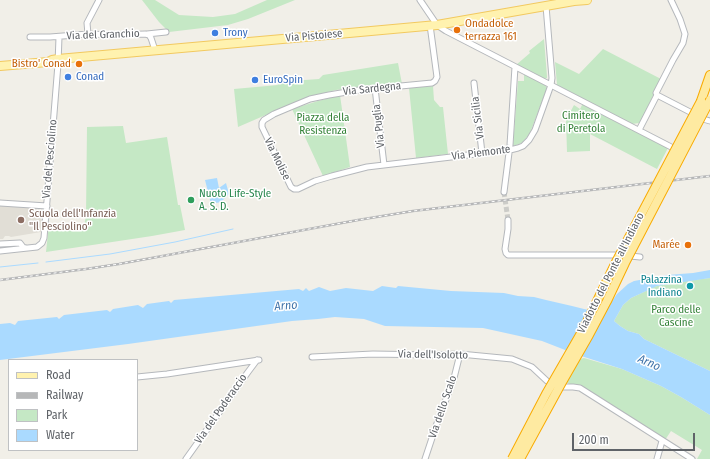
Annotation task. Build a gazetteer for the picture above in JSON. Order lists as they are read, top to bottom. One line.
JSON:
{"streets":{"highway":["Viadotto del Ponte all'Indiano"],"main road":["Via Pistoiese"],"street":["Via del Granchio","Via Sardegna","Via Sicilia","Via Puglia","Via Piemonte","Via del Pesciolino","Via Molise","Via dell'Isolotto","Via dello Scalo","Via del Poderaccio"]},"crossings":[["Via del Granchio","Via Pistoiese"],["Via del Granchio","Via del Pesciolino"],["Via Pistoiese","Via Sardegna"],["Via Pistoiese","Via Piemonte"],["Via Pistoiese","Via del Pesciolino"],["Via Sardegna","Via Puglia"],["Via Sardegna","Via Molise"],["Via Sicilia","Via Piemonte"],["Via Puglia","Via Piemonte"],["Via Piemonte","Via Molise"],["Via dell'Isolotto","Via dello Scalo"]],"water":["Arno"],"parks":["Cimitero di Peretola","Piazza della Resistenza","Parco delle Cascine"],"places":["Ondadolce terrazza 161","Trony","Bistro' Conad","Conad","EuroSpin","Nuoto Life-Style A. S. D.","Scuola dell'Infanzia \"Il Pesciolino\"","Marée","Palazzina Indiano"],"legend":["Road","Railway","Park","Water"],"scale_bar":"200 m"}
